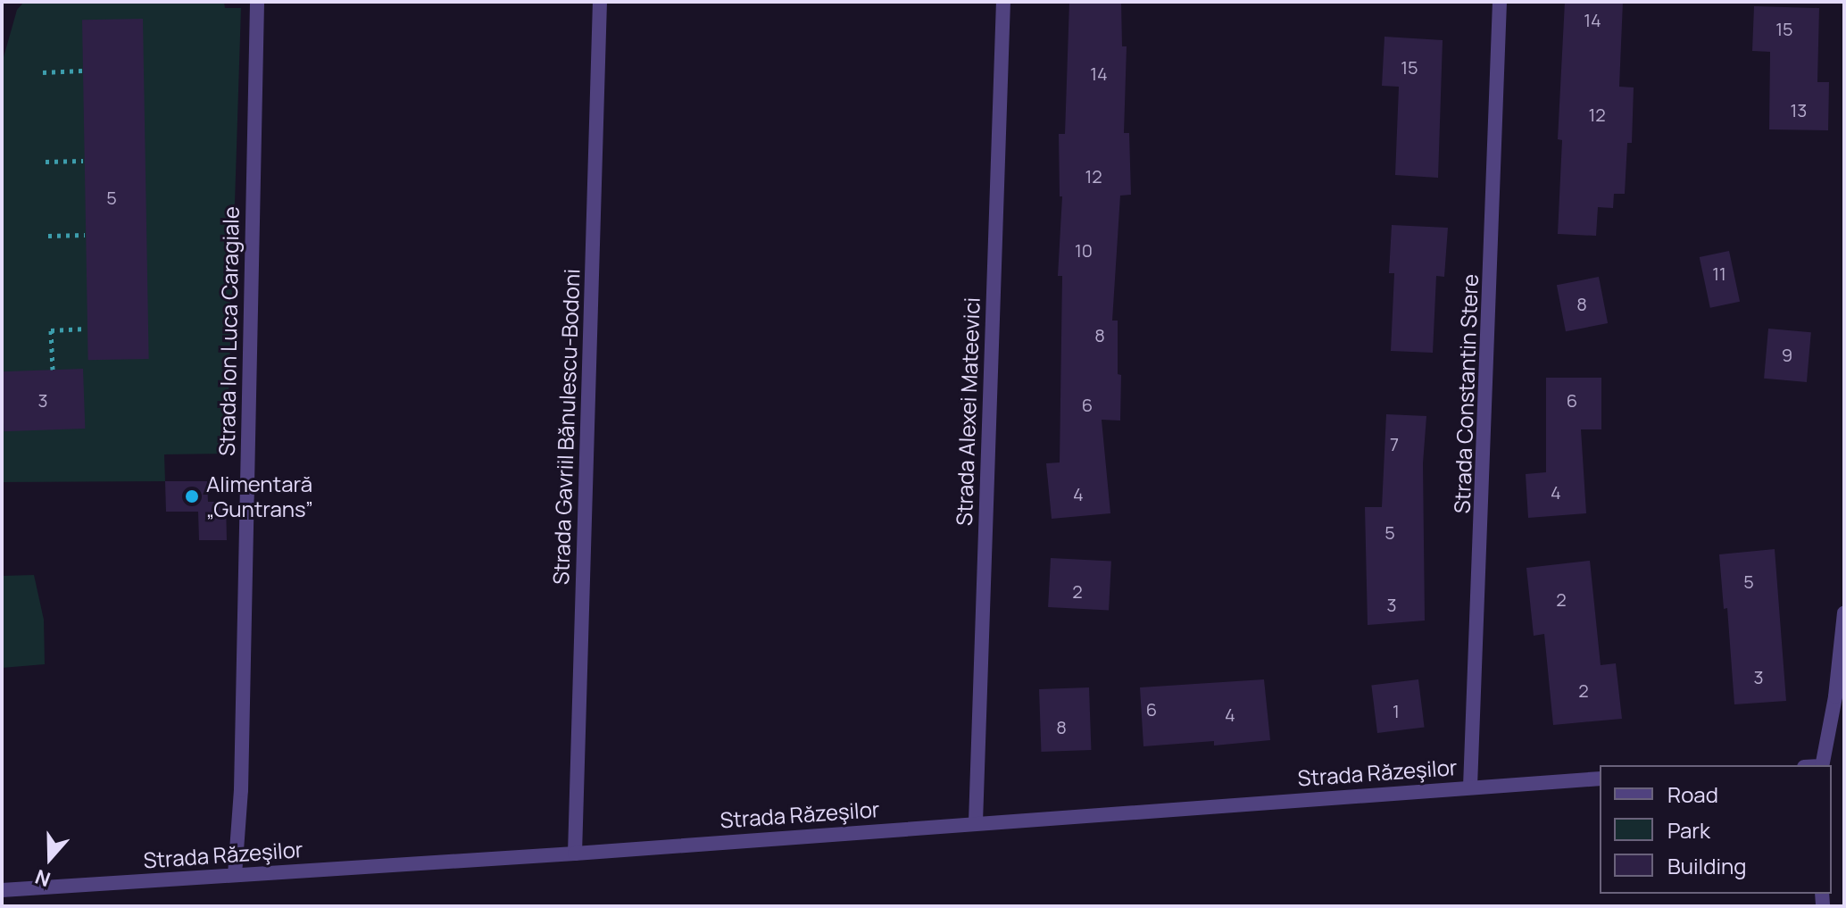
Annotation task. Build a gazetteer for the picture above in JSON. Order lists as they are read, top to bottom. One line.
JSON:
{"streets":{"street":["Strada Ion Luca Caragiale","Strada Constantin Stere","Strada Alexei Mateevici","Strada Gavriil Bănulescu-Bodoni","Strada Răzeşilor"]},"crossings":[["Strada Ion Luca Caragiale","Strada Răzeşilor"],["Strada Constantin Stere","Strada Răzeşilor"],["Strada Alexei Mateevici","Strada Răzeşilor"],["Strada Gavriil Bănulescu-Bodoni","Strada Răzeşilor"]],"places":["Alimentară „Guntrans”"],"house_numbers":["14","15","15","14","13","12","12","5","10","11","8","8","9","3","6","6","7","4","4","5","5","2","2","3","3","2","6","1","4","8"],"legend":["Road","Park","Building"],"north":"bottom"}
